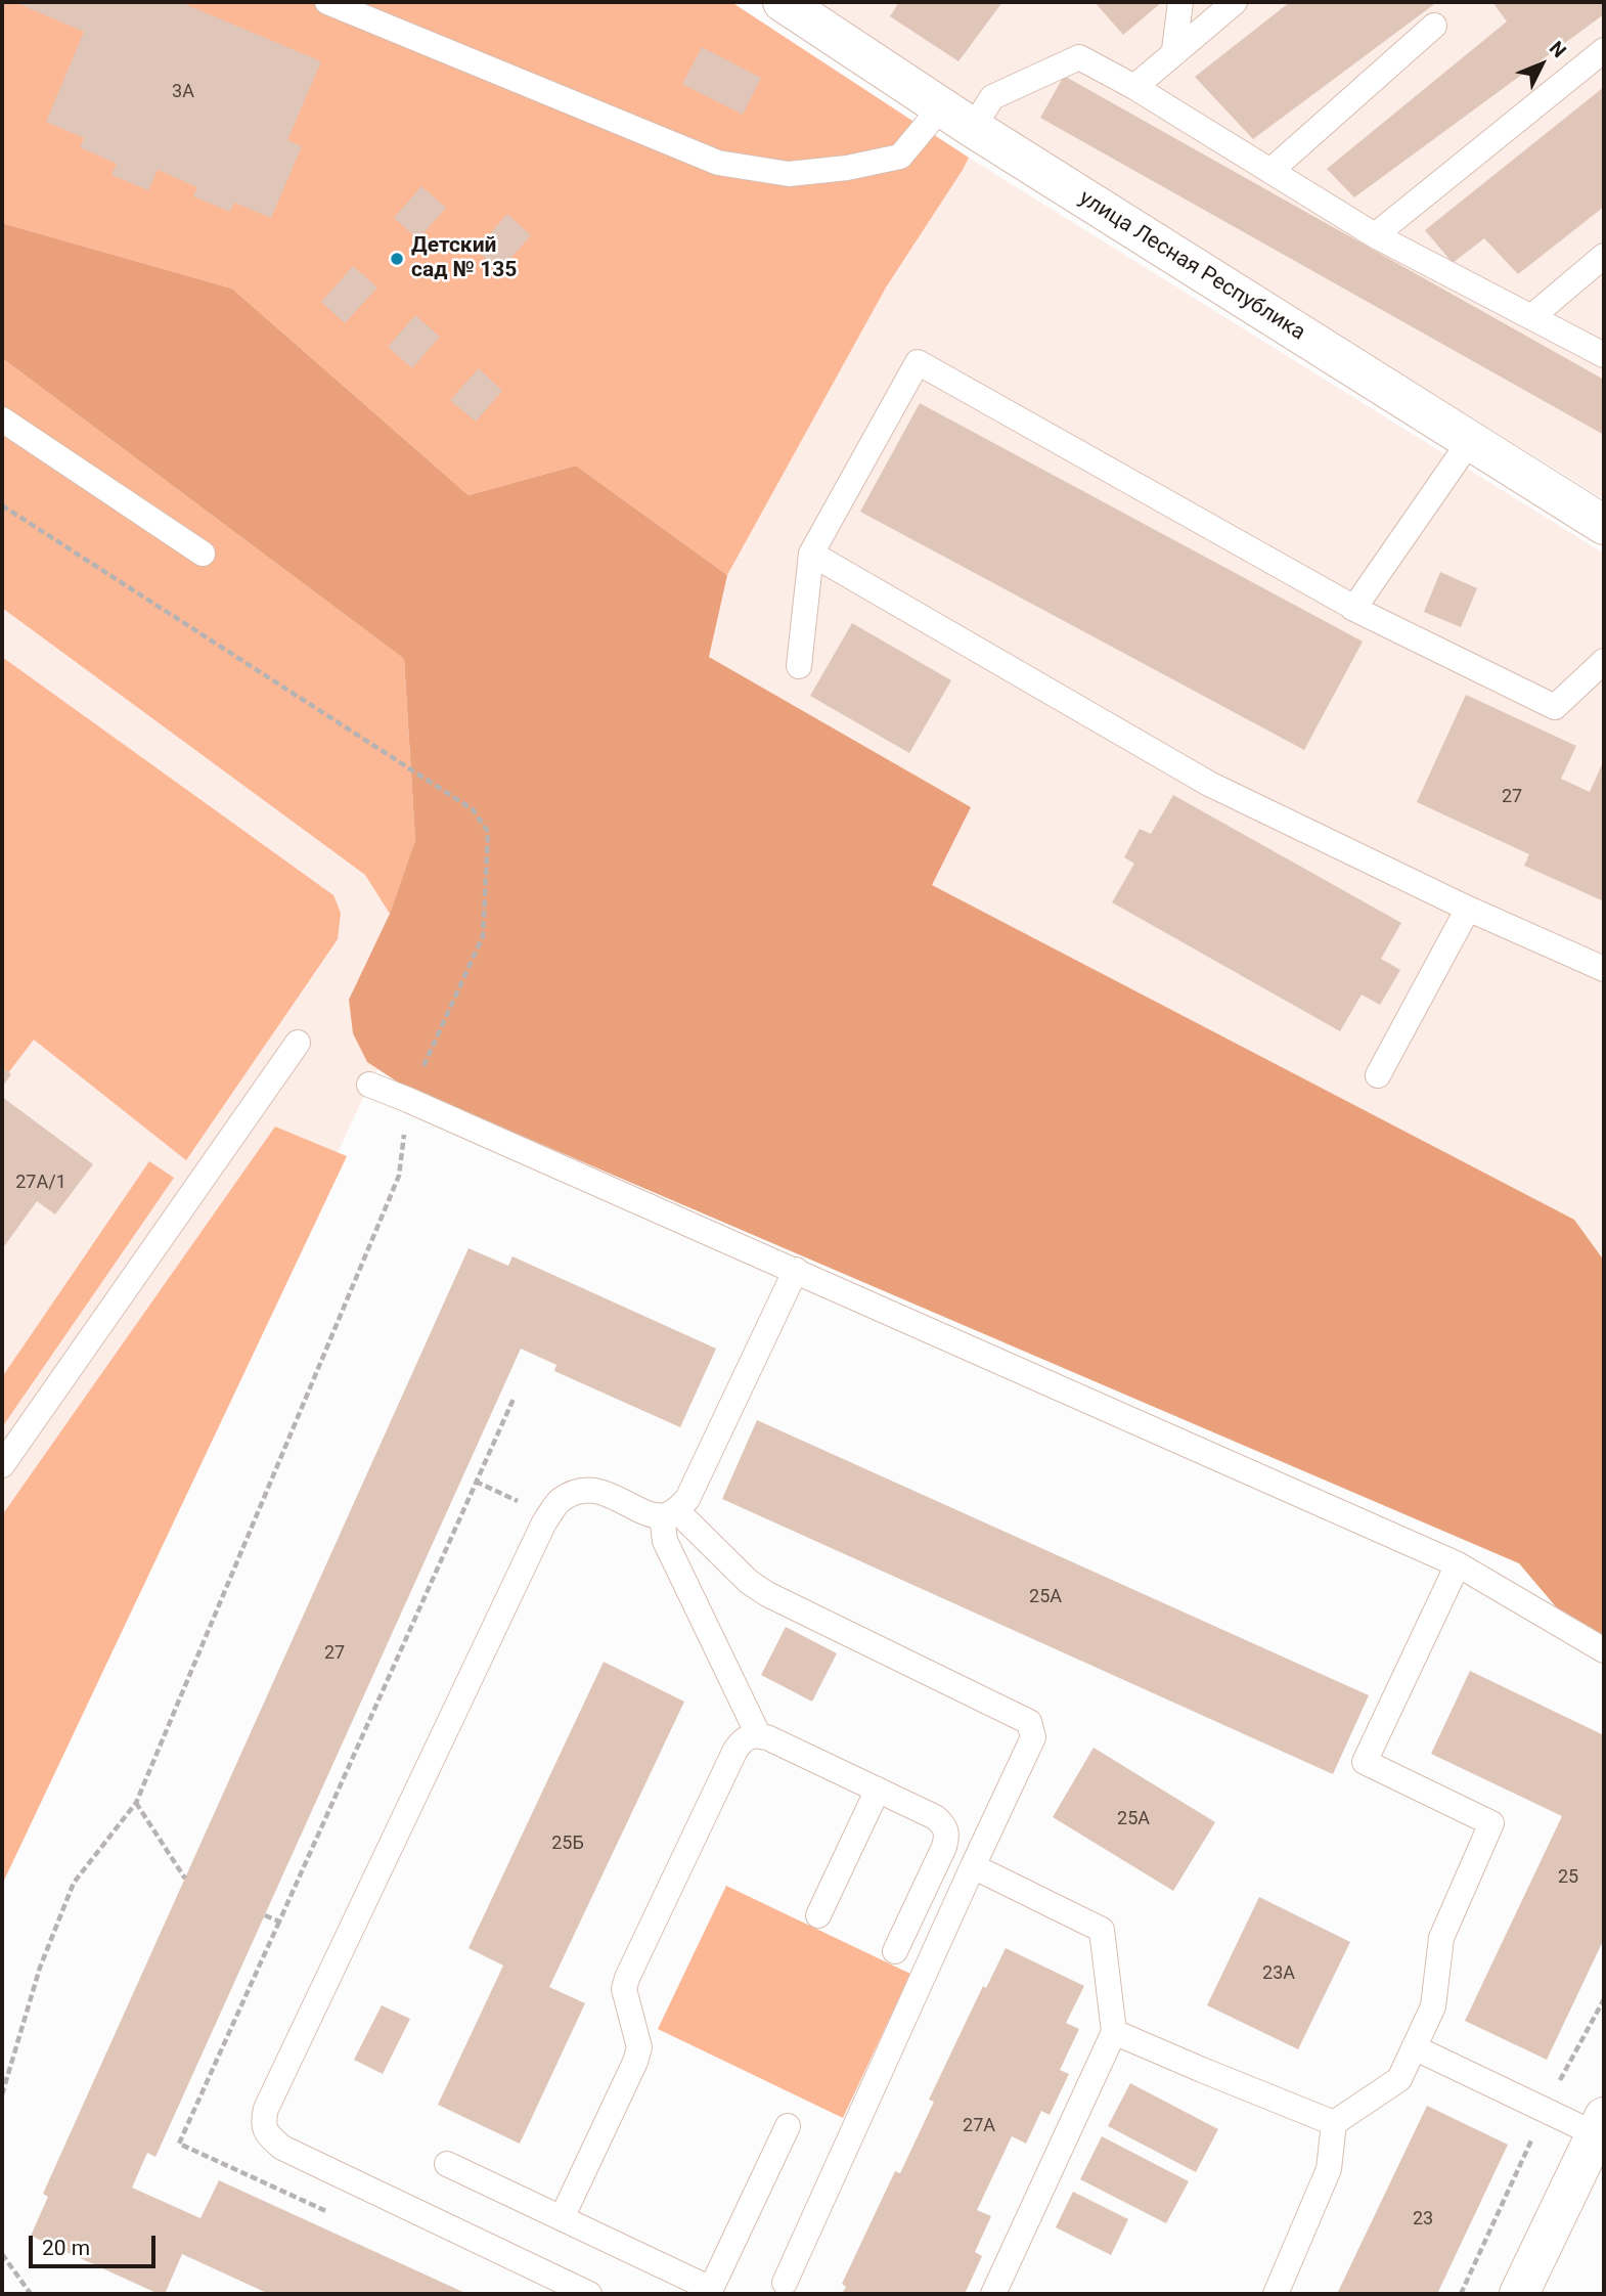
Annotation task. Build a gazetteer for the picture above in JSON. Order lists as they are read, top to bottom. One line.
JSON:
{"streets":{"street":["улица Лесная Республика"]},"places":["Детский сад № 135"],"house_numbers":["3А","27","27А/1","25А","27","25А","25Б","25","23А","27А","23"],"scale_bar":"20 m","north":"top right"}
